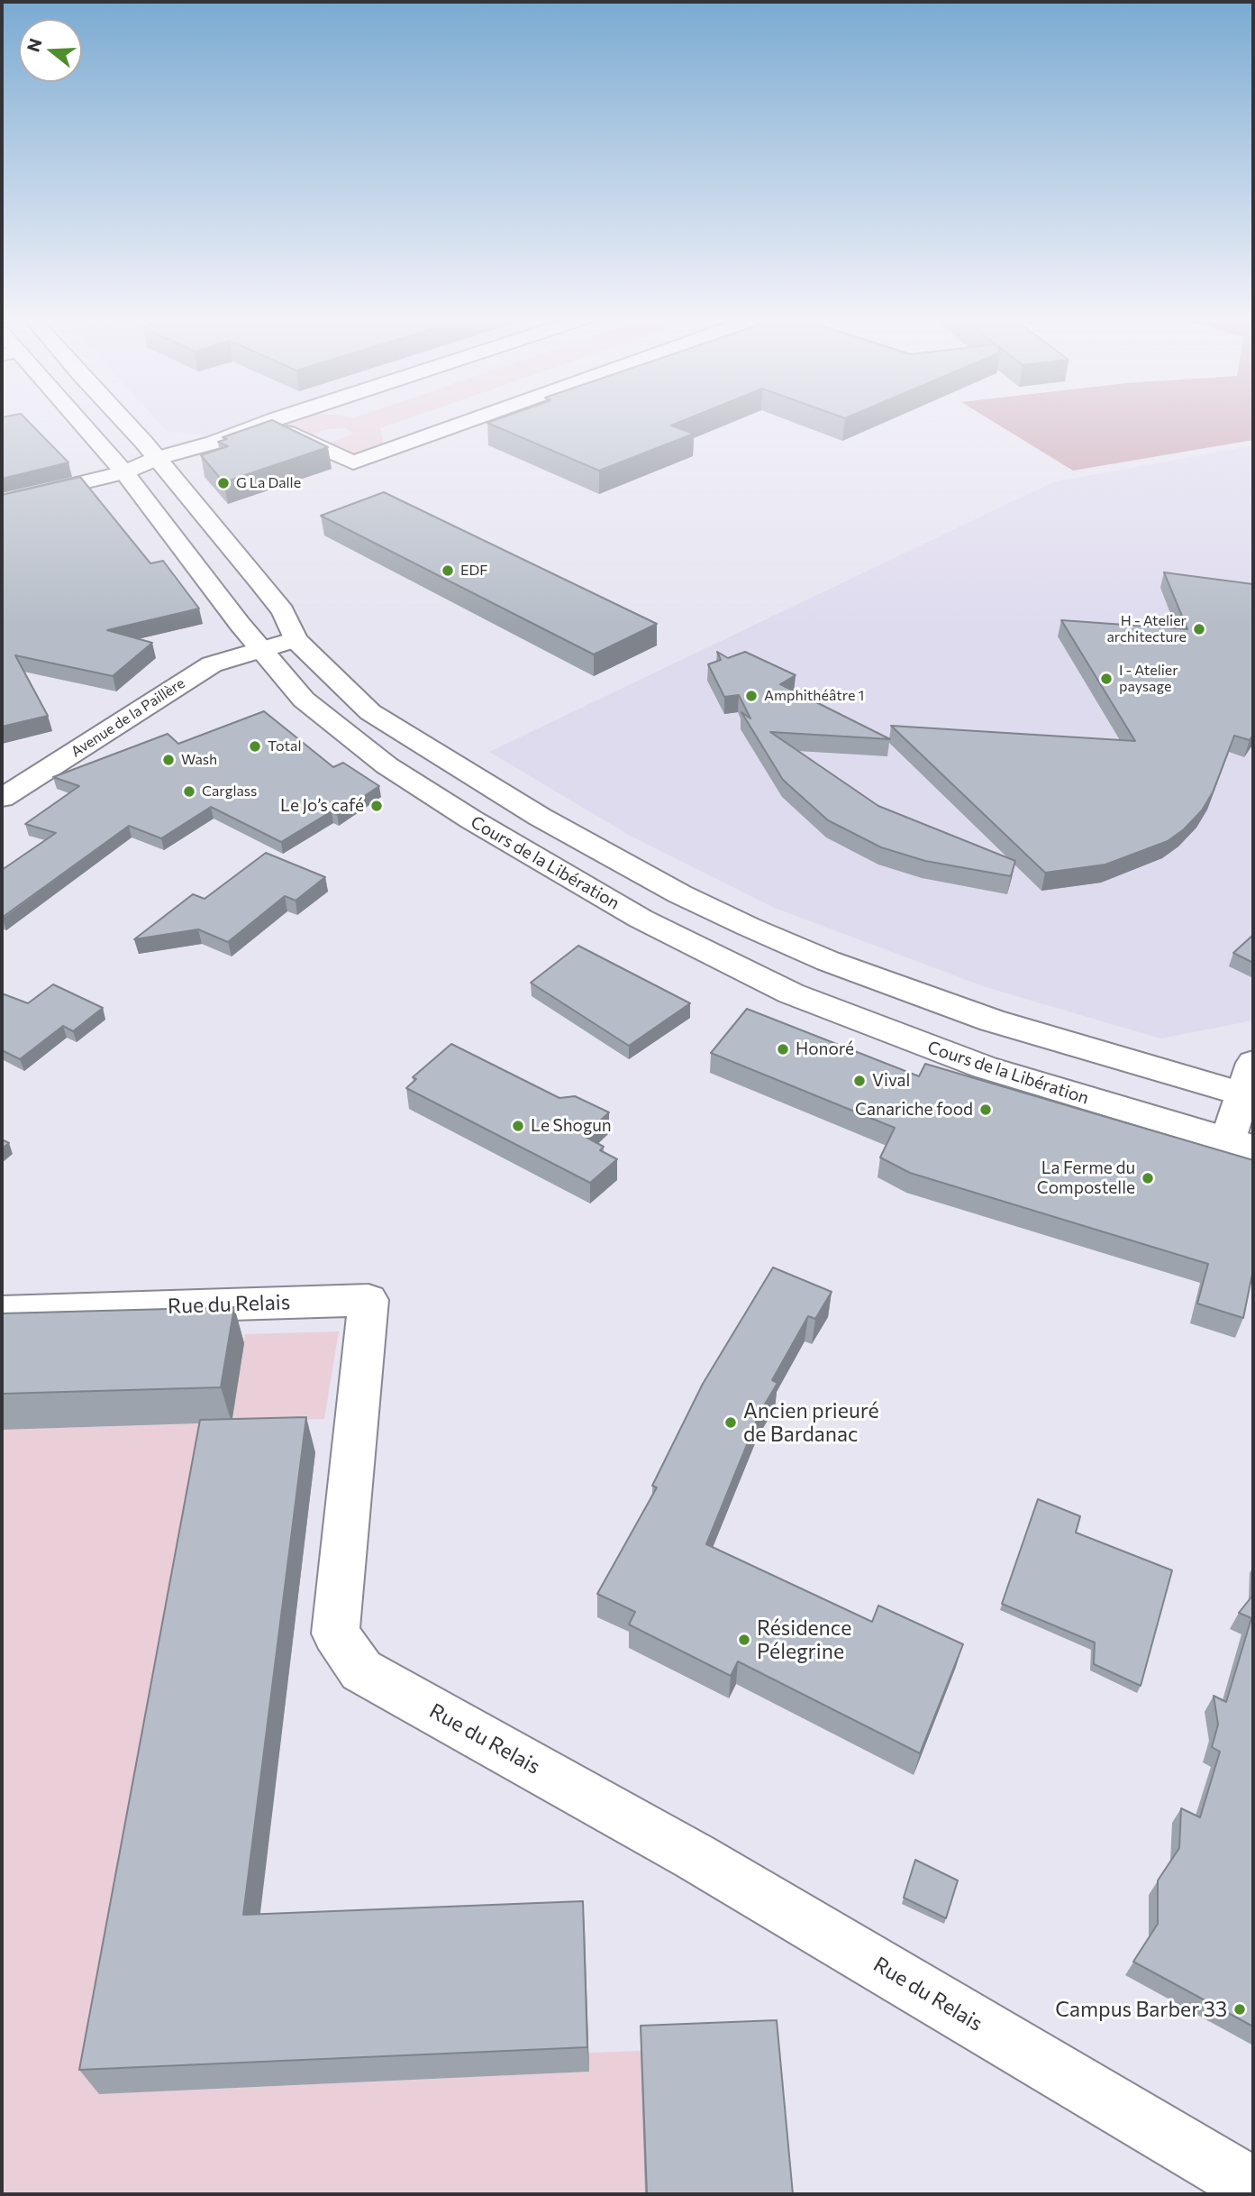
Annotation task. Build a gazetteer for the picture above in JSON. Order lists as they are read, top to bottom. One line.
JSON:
{"streets":{"main road":["Avenue de la Paillère","Cours de la Libération","Rue du Relais"]},"crossings":[["Avenue de la Paillère","Cours de la Libération"]],"places":["G La Dalle","EDF","H - Atelier architecture","I - Atelier paysage","Amphithéâtre 1","Total","Wash","Carglass","Le Jo’s café","Honoré","Vival","Canariche food","Le Shogun","La Ferme du Compostelle","Ancien prieuré de Bardanac","Résidence Pélegrine","Campus Barber 33"],"north":"left"}
